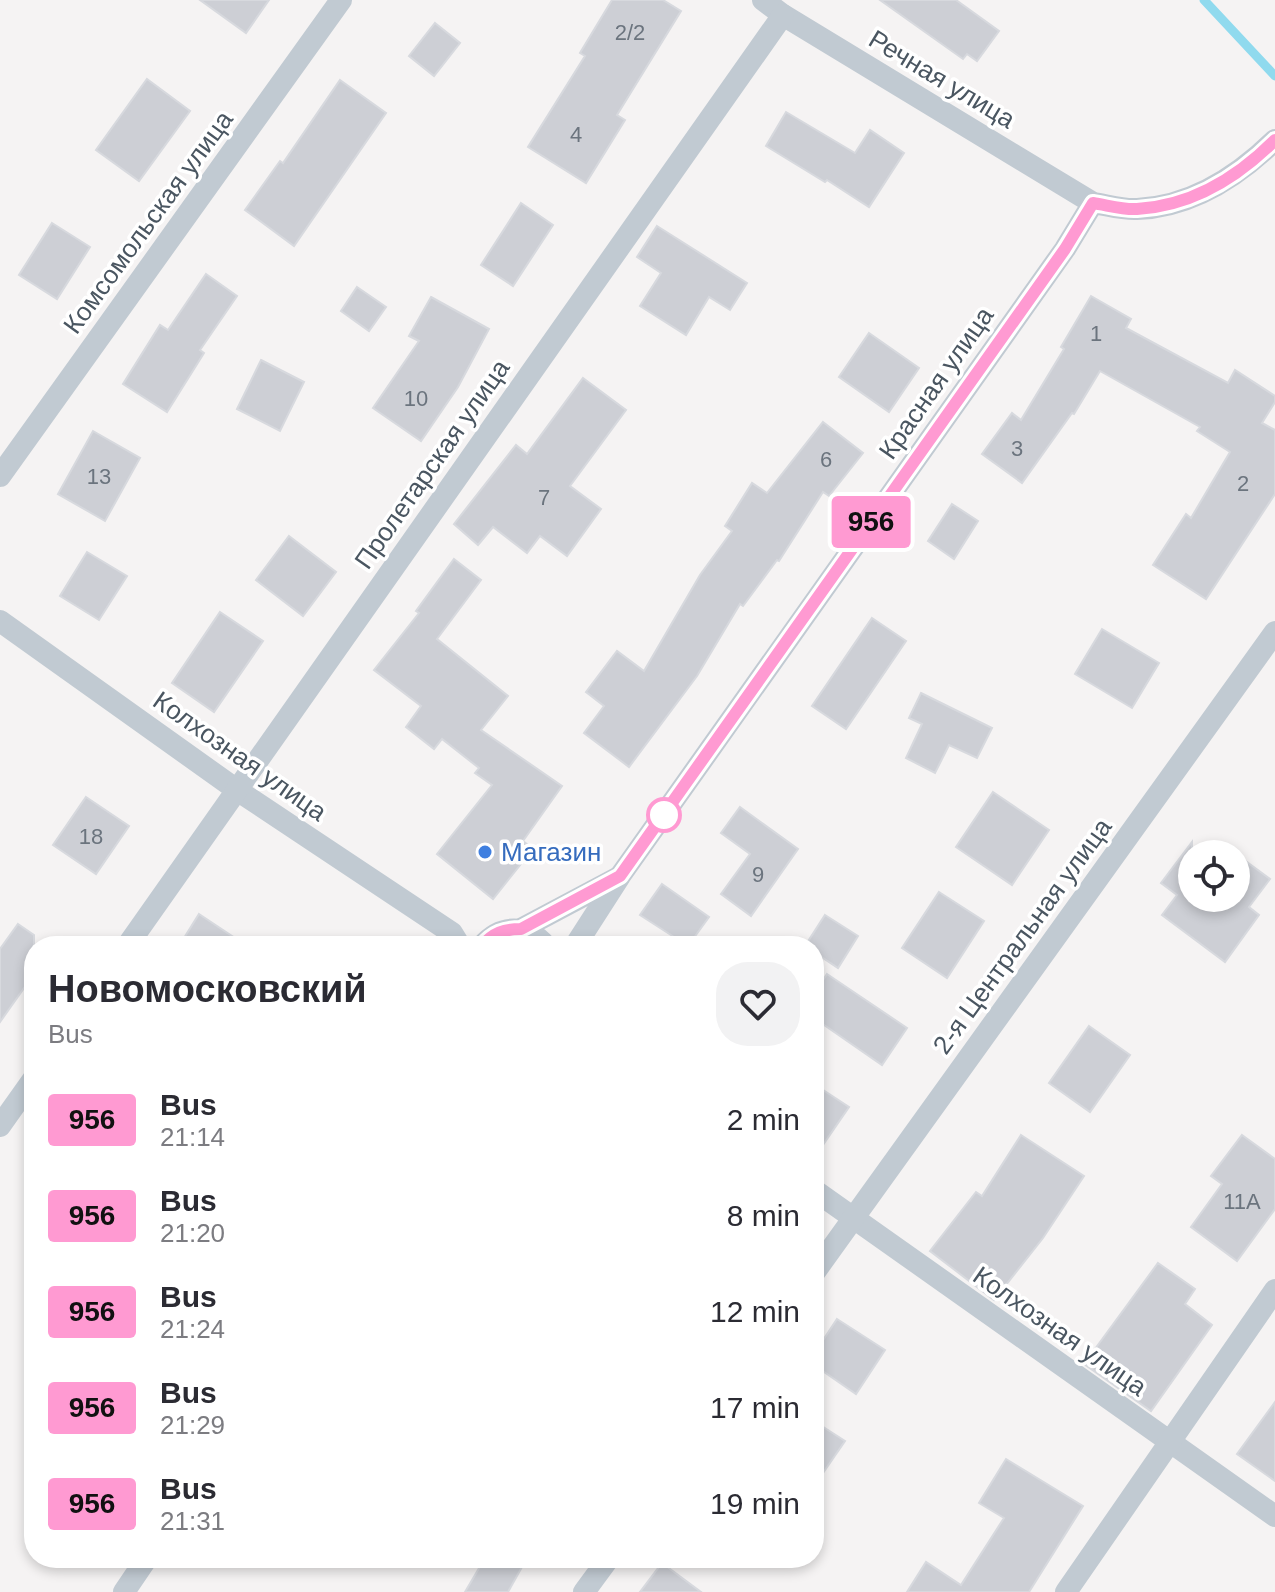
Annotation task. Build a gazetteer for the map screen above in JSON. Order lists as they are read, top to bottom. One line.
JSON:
{"streets":{"street":["Речная улица","Комсомольская улица","Красная улица","Пролетарская улица","Колхозная улица","2-я Центральная улица"]},"crossings":[["Речная улица","Красная улица"],["Речная улица","Пролетарская улица"],["Пролетарская улица","Колхозная улица"],["Колхозная улица","2-я Центральная улица"]],"places":["Магазин"],"lines":["bus line 956"],"house_numbers":["2/2","4","1","10","3","6","13","2","7","18","9","11А"],"page":{"on_map":"956","heading":["Новомосковский","Bus"],"list":[{"mark":"956","name":"Bus","note":"21:14","value":"2 min"},{"mark":"956","name":"Bus","note":"21:20","value":"8 min"},{"mark":"956","name":"Bus","note":"21:24","value":"12 min"},{"mark":"956","name":"Bus","note":"21:29","value":"17 min"},{"mark":"956","name":"Bus","note":"21:31","value":"19 min"}]}}
